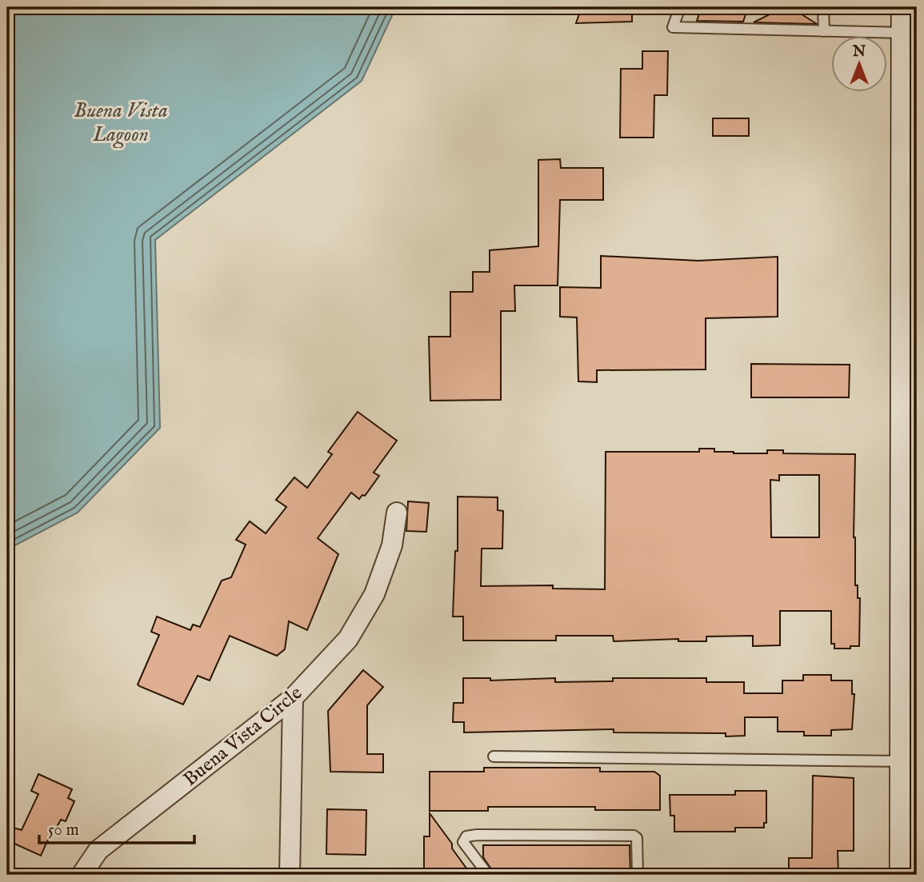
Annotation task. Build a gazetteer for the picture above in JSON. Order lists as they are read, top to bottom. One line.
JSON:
{"streets":{"street":["Buena Vista Circle"]},"water":["Buena Vista Lagoon"],"scale_bar":"50 m","north":"top"}
